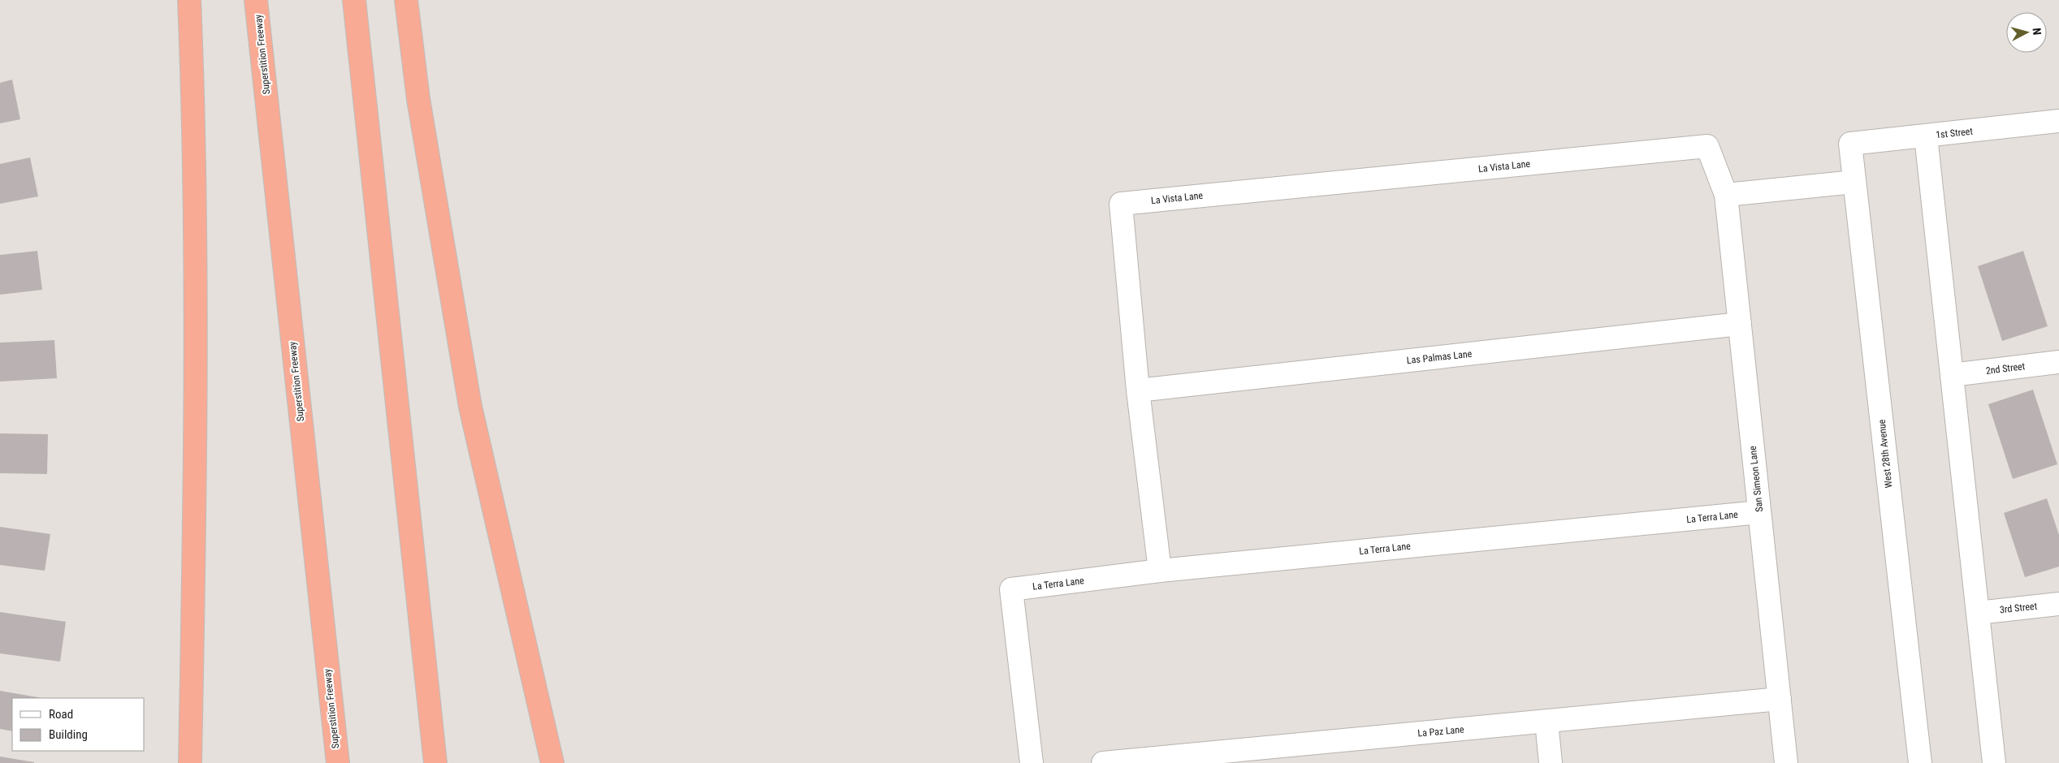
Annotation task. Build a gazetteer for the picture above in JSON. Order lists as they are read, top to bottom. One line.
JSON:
{"streets":{"highway":["Superstition Freeway"],"street":["1st Street","La Vista Lane","Las Palmas Lane","2nd Street","West 28th Avenue","San Simeon Lane","La Terra Lane","3rd Street","La Paz Lane"]},"crossings":[["1st Street","West 28th Avenue"],["La Vista Lane","Las Palmas Lane"],["La Vista Lane","San Simeon Lane"],["Las Palmas Lane","San Simeon Lane"],["San Simeon Lane","La Terra Lane"],["San Simeon Lane","La Paz Lane"]],"legend":["Road","Building"],"north":"right"}
